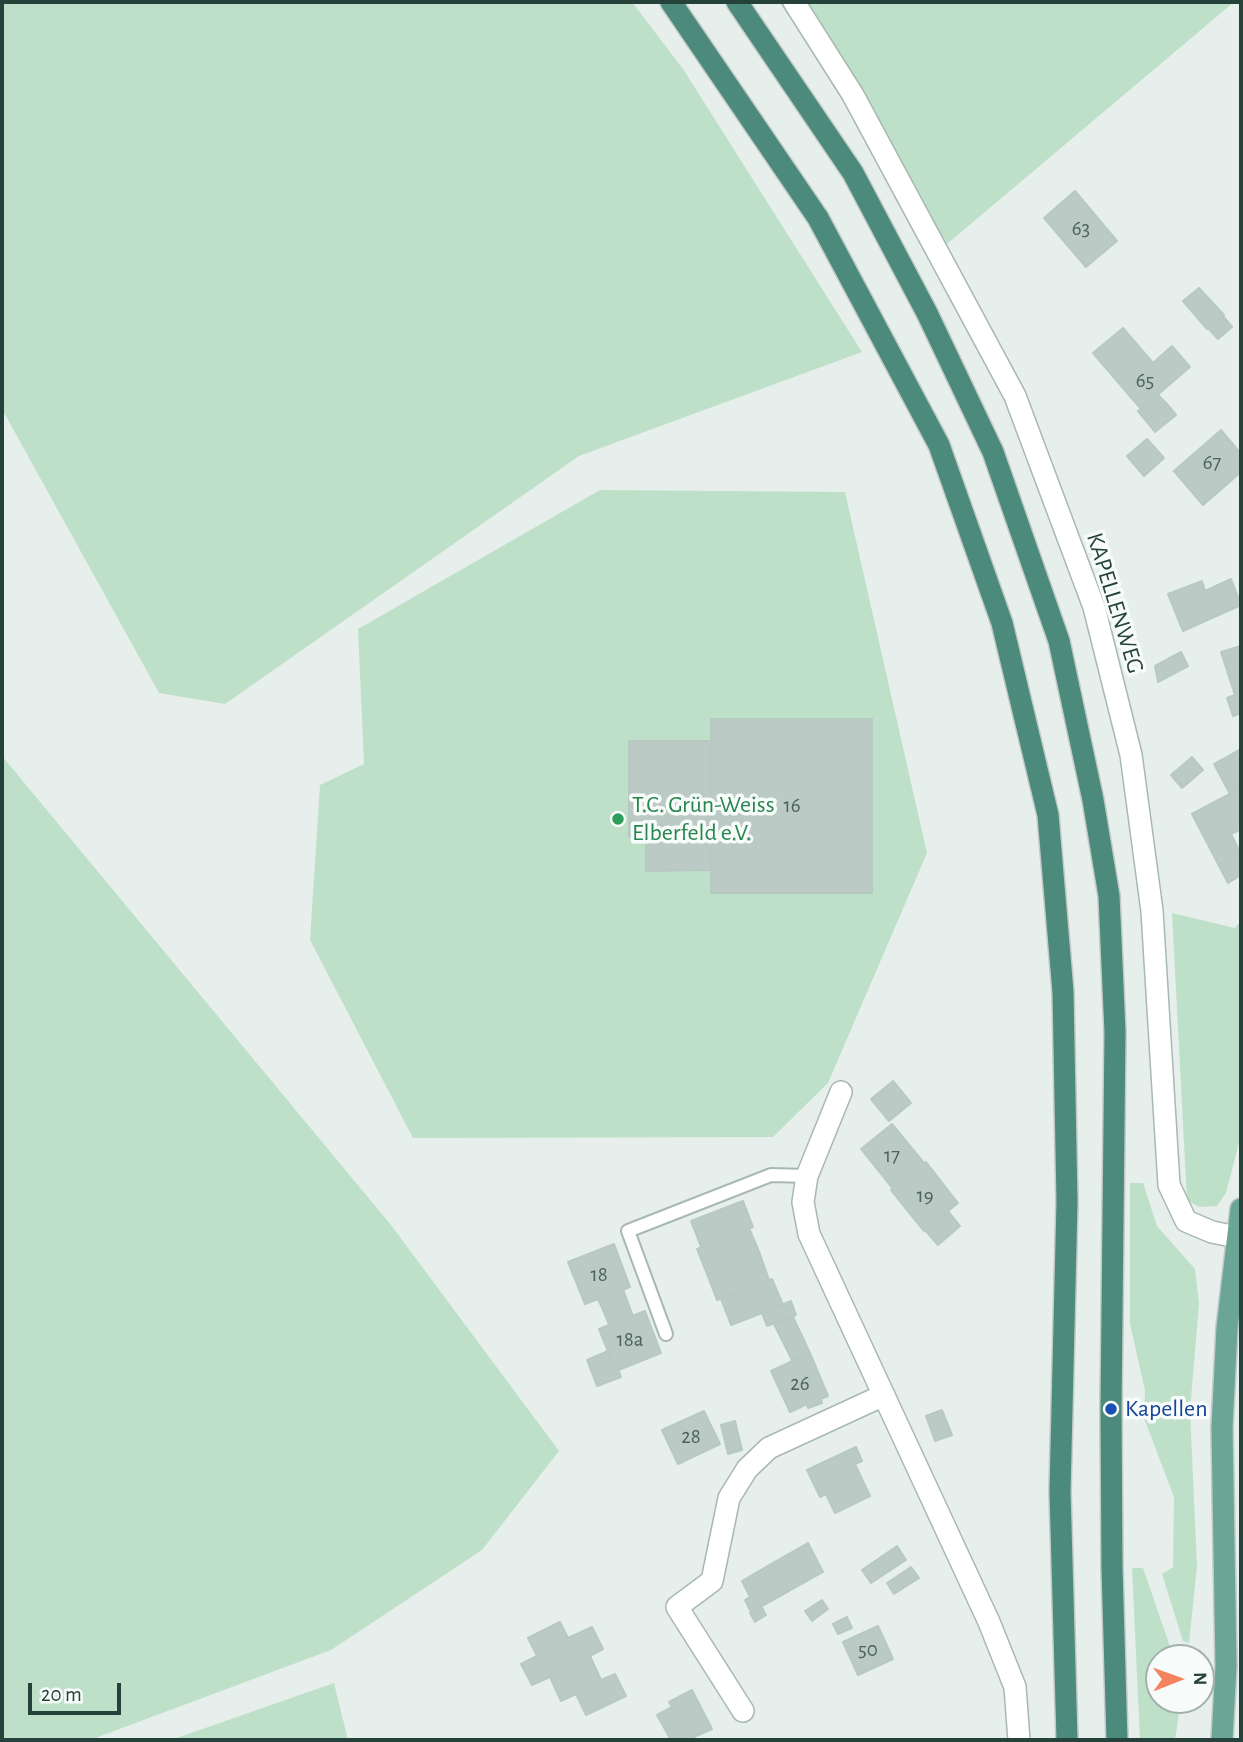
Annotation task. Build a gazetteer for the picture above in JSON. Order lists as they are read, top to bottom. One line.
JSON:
{"streets":{"street":["KAPELLENWEG"]},"places":["T.C. Grün-Weiss Elberfeld e.V.","Kapellen"],"house_numbers":["63","65","67","16","17","19","18","18a","26","28","50"],"scale_bar":"20 m","north":"right"}
